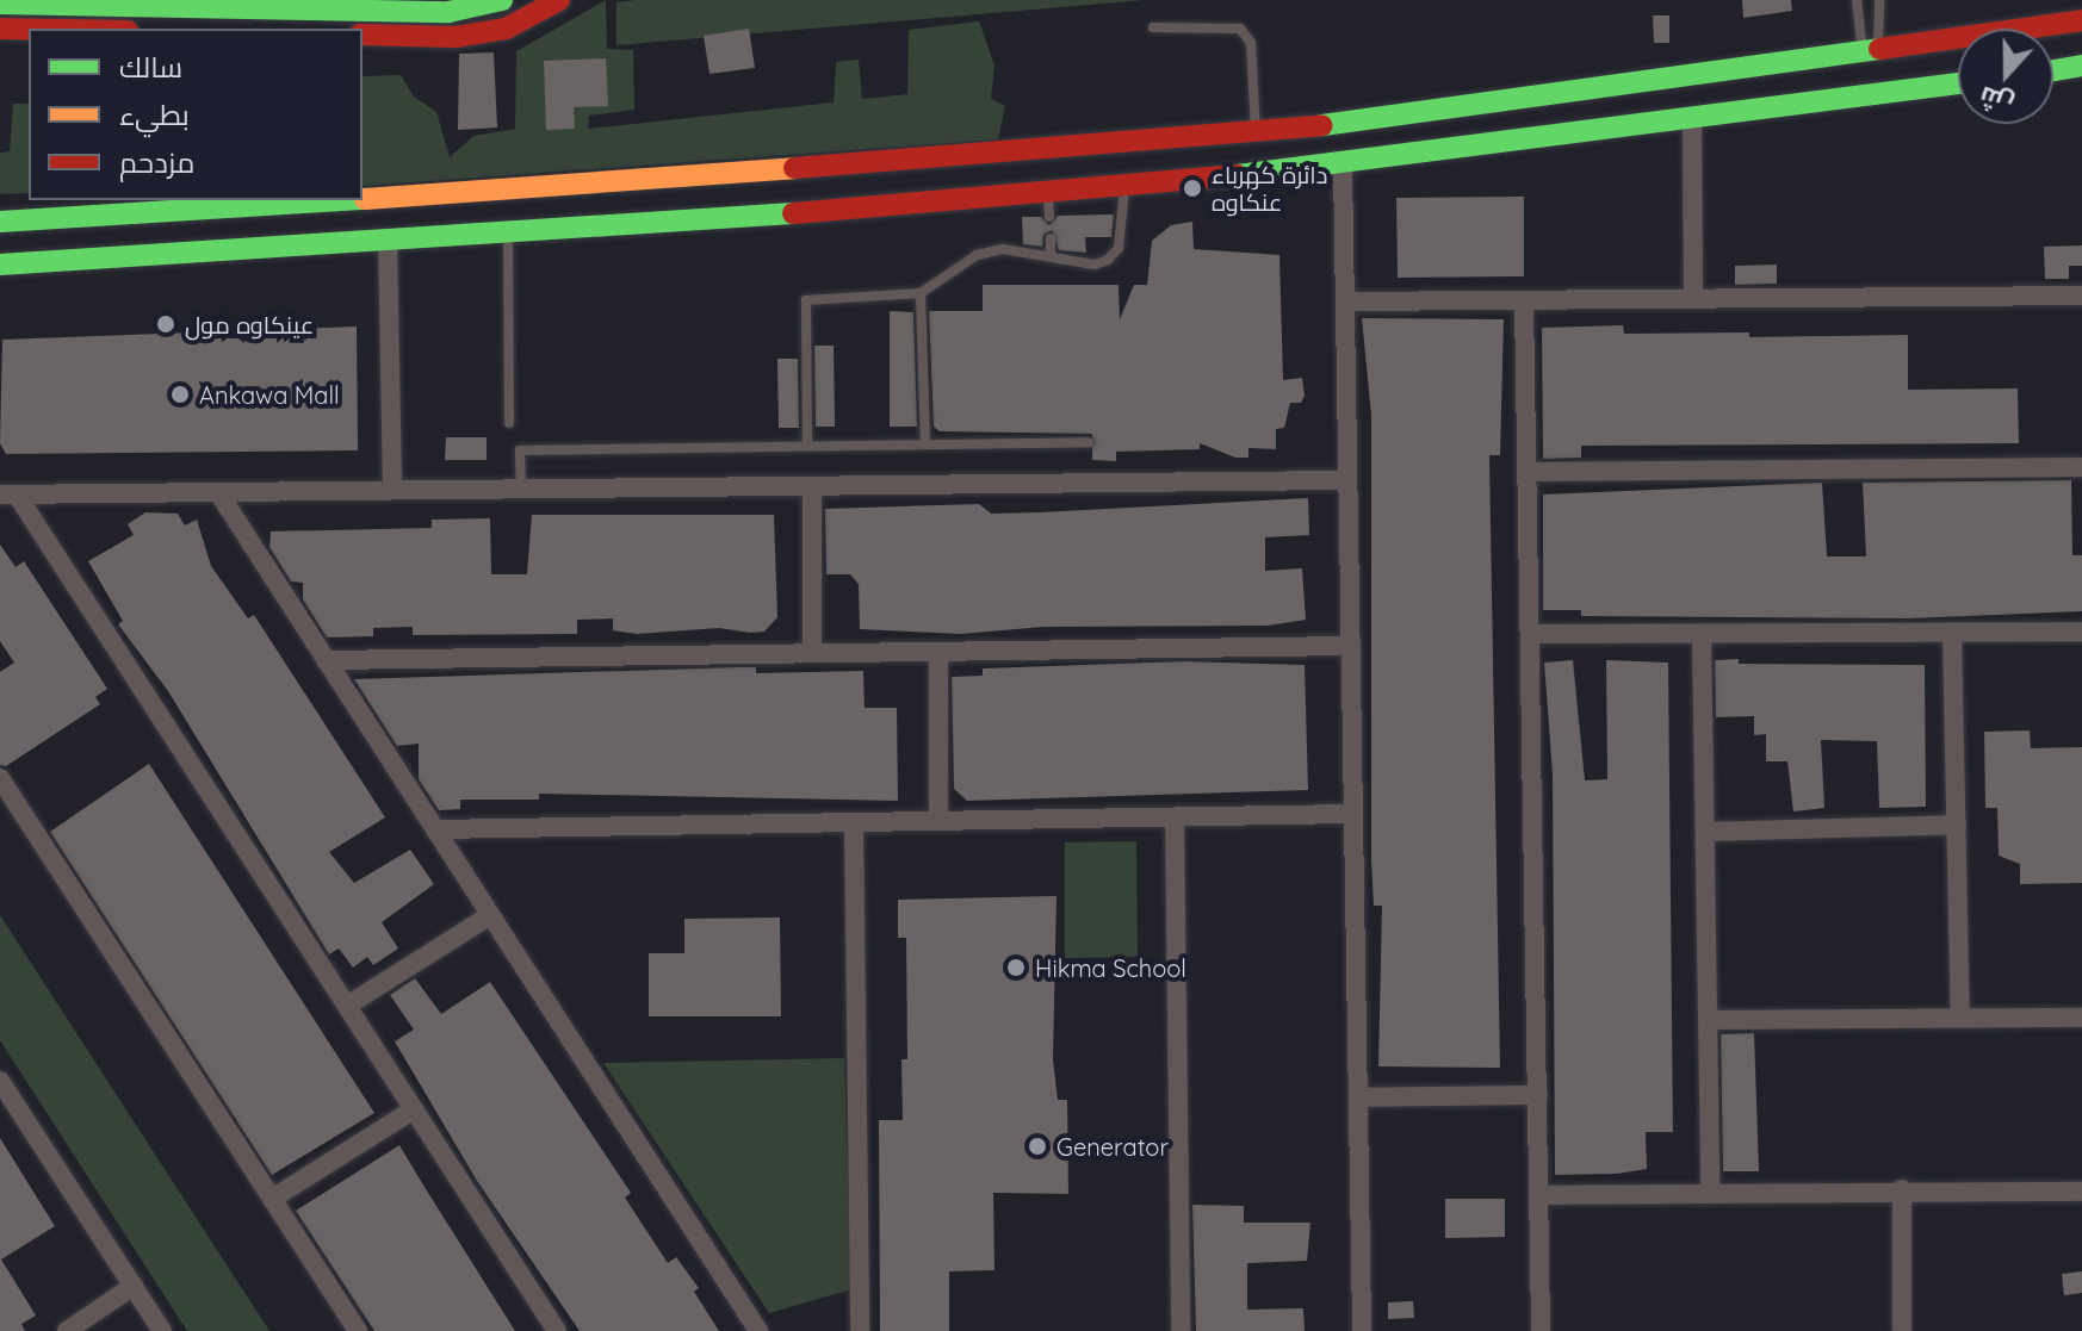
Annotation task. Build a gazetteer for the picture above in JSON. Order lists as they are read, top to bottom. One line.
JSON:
{"places":["دائرة كهرباء عنكاوه","عينكاوه مول","Ankawa Mall","Hikma School","Generator"],"legend":["سالك","بطيء","مزدحم"],"north":"bottom"}
